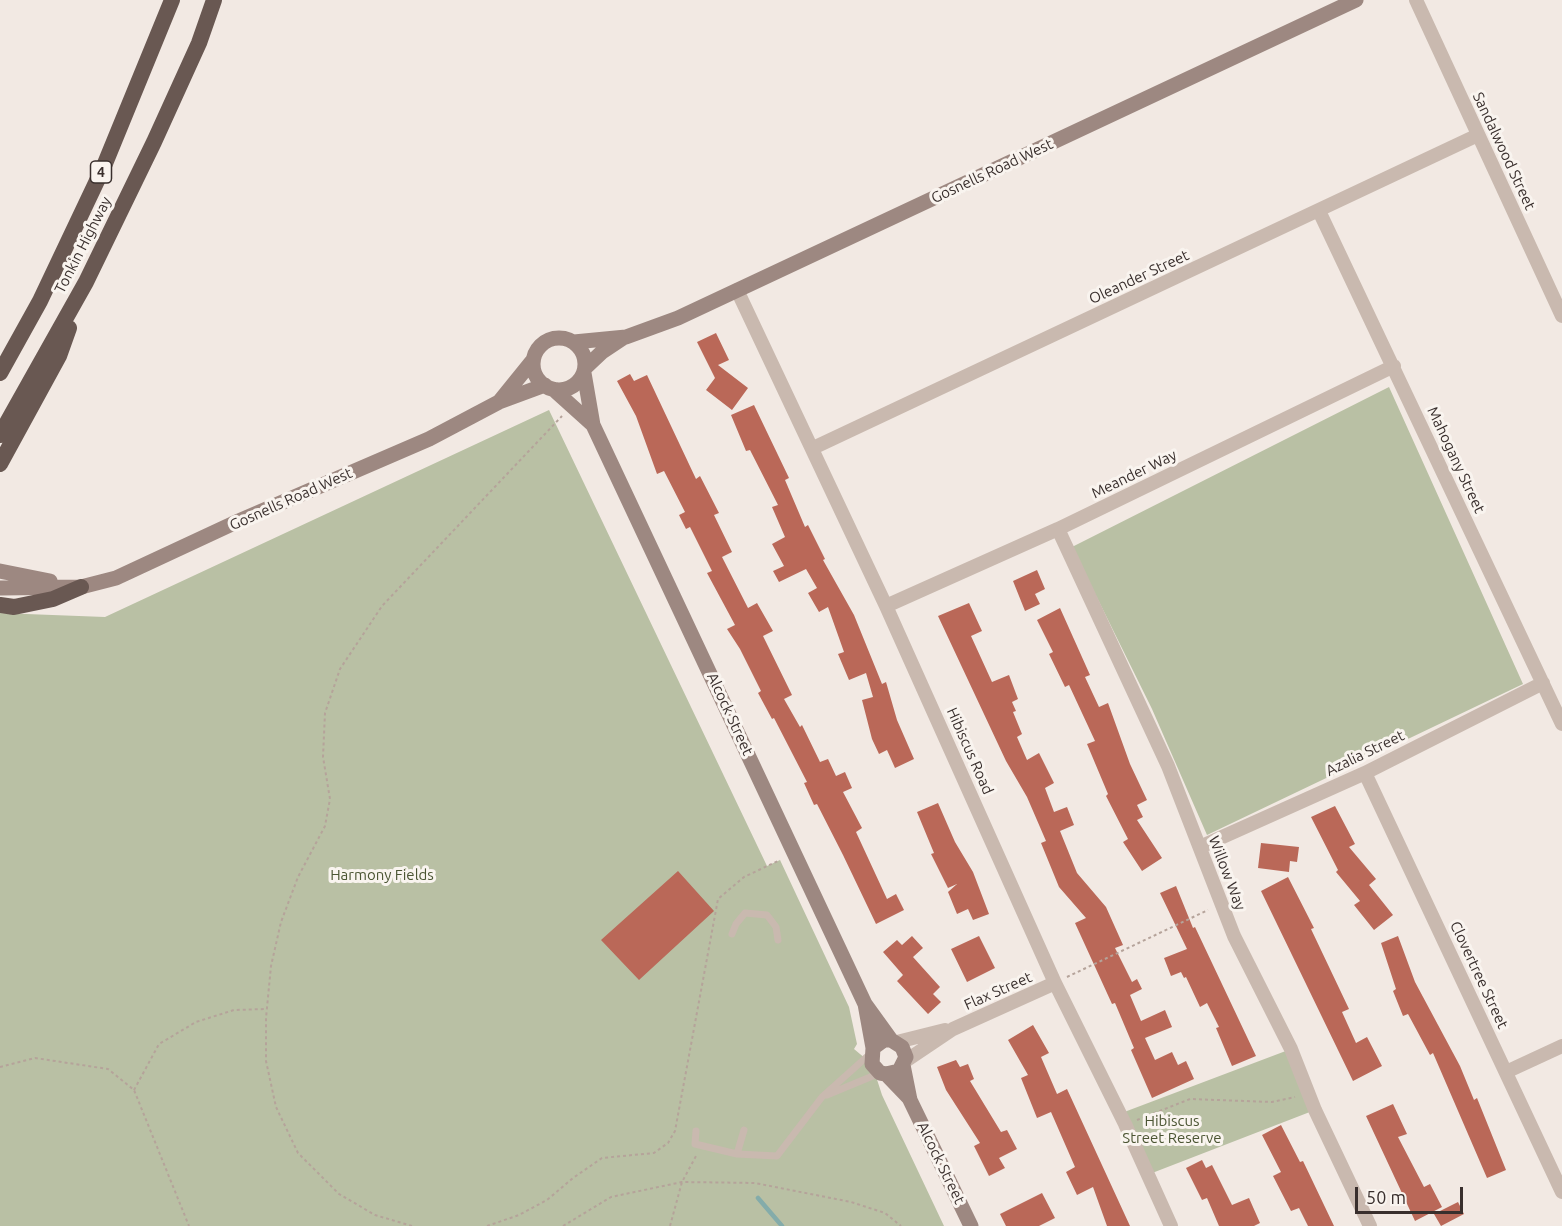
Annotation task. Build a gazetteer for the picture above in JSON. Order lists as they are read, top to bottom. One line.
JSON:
{"streets":{"highway":["4","Tonkin Highway"],"main road":["Gosnells Road West","Alcock Street"],"street":["Sandalwood Street","Oleander Street","Mahogany Street","Meander Way","Hibiscus Road","Azalia Street","Willow Way","Clovertree Street","Flax Street"]},"crossings":[["Sandalwood Street","Oleander Street"],["Gosnells Road West","Alcock Street"],["Gosnells Road West","Hibiscus Road"],["Oleander Street","Mahogany Street"],["Oleander Street","Hibiscus Road"],["Mahogany Street","Meander Way"],["Mahogany Street","Azalia Street"],["Meander Way","Hibiscus Road"],["Meander Way","Willow Way"],["Alcock Street","Flax Street"],["Hibiscus Road","Flax Street"],["Azalia Street","Willow Way"],["Azalia Street","Clovertree Street"]],"parks":["Harmony Fields","Hibiscus Street Reserve"],"scale_bar":"50 m"}
